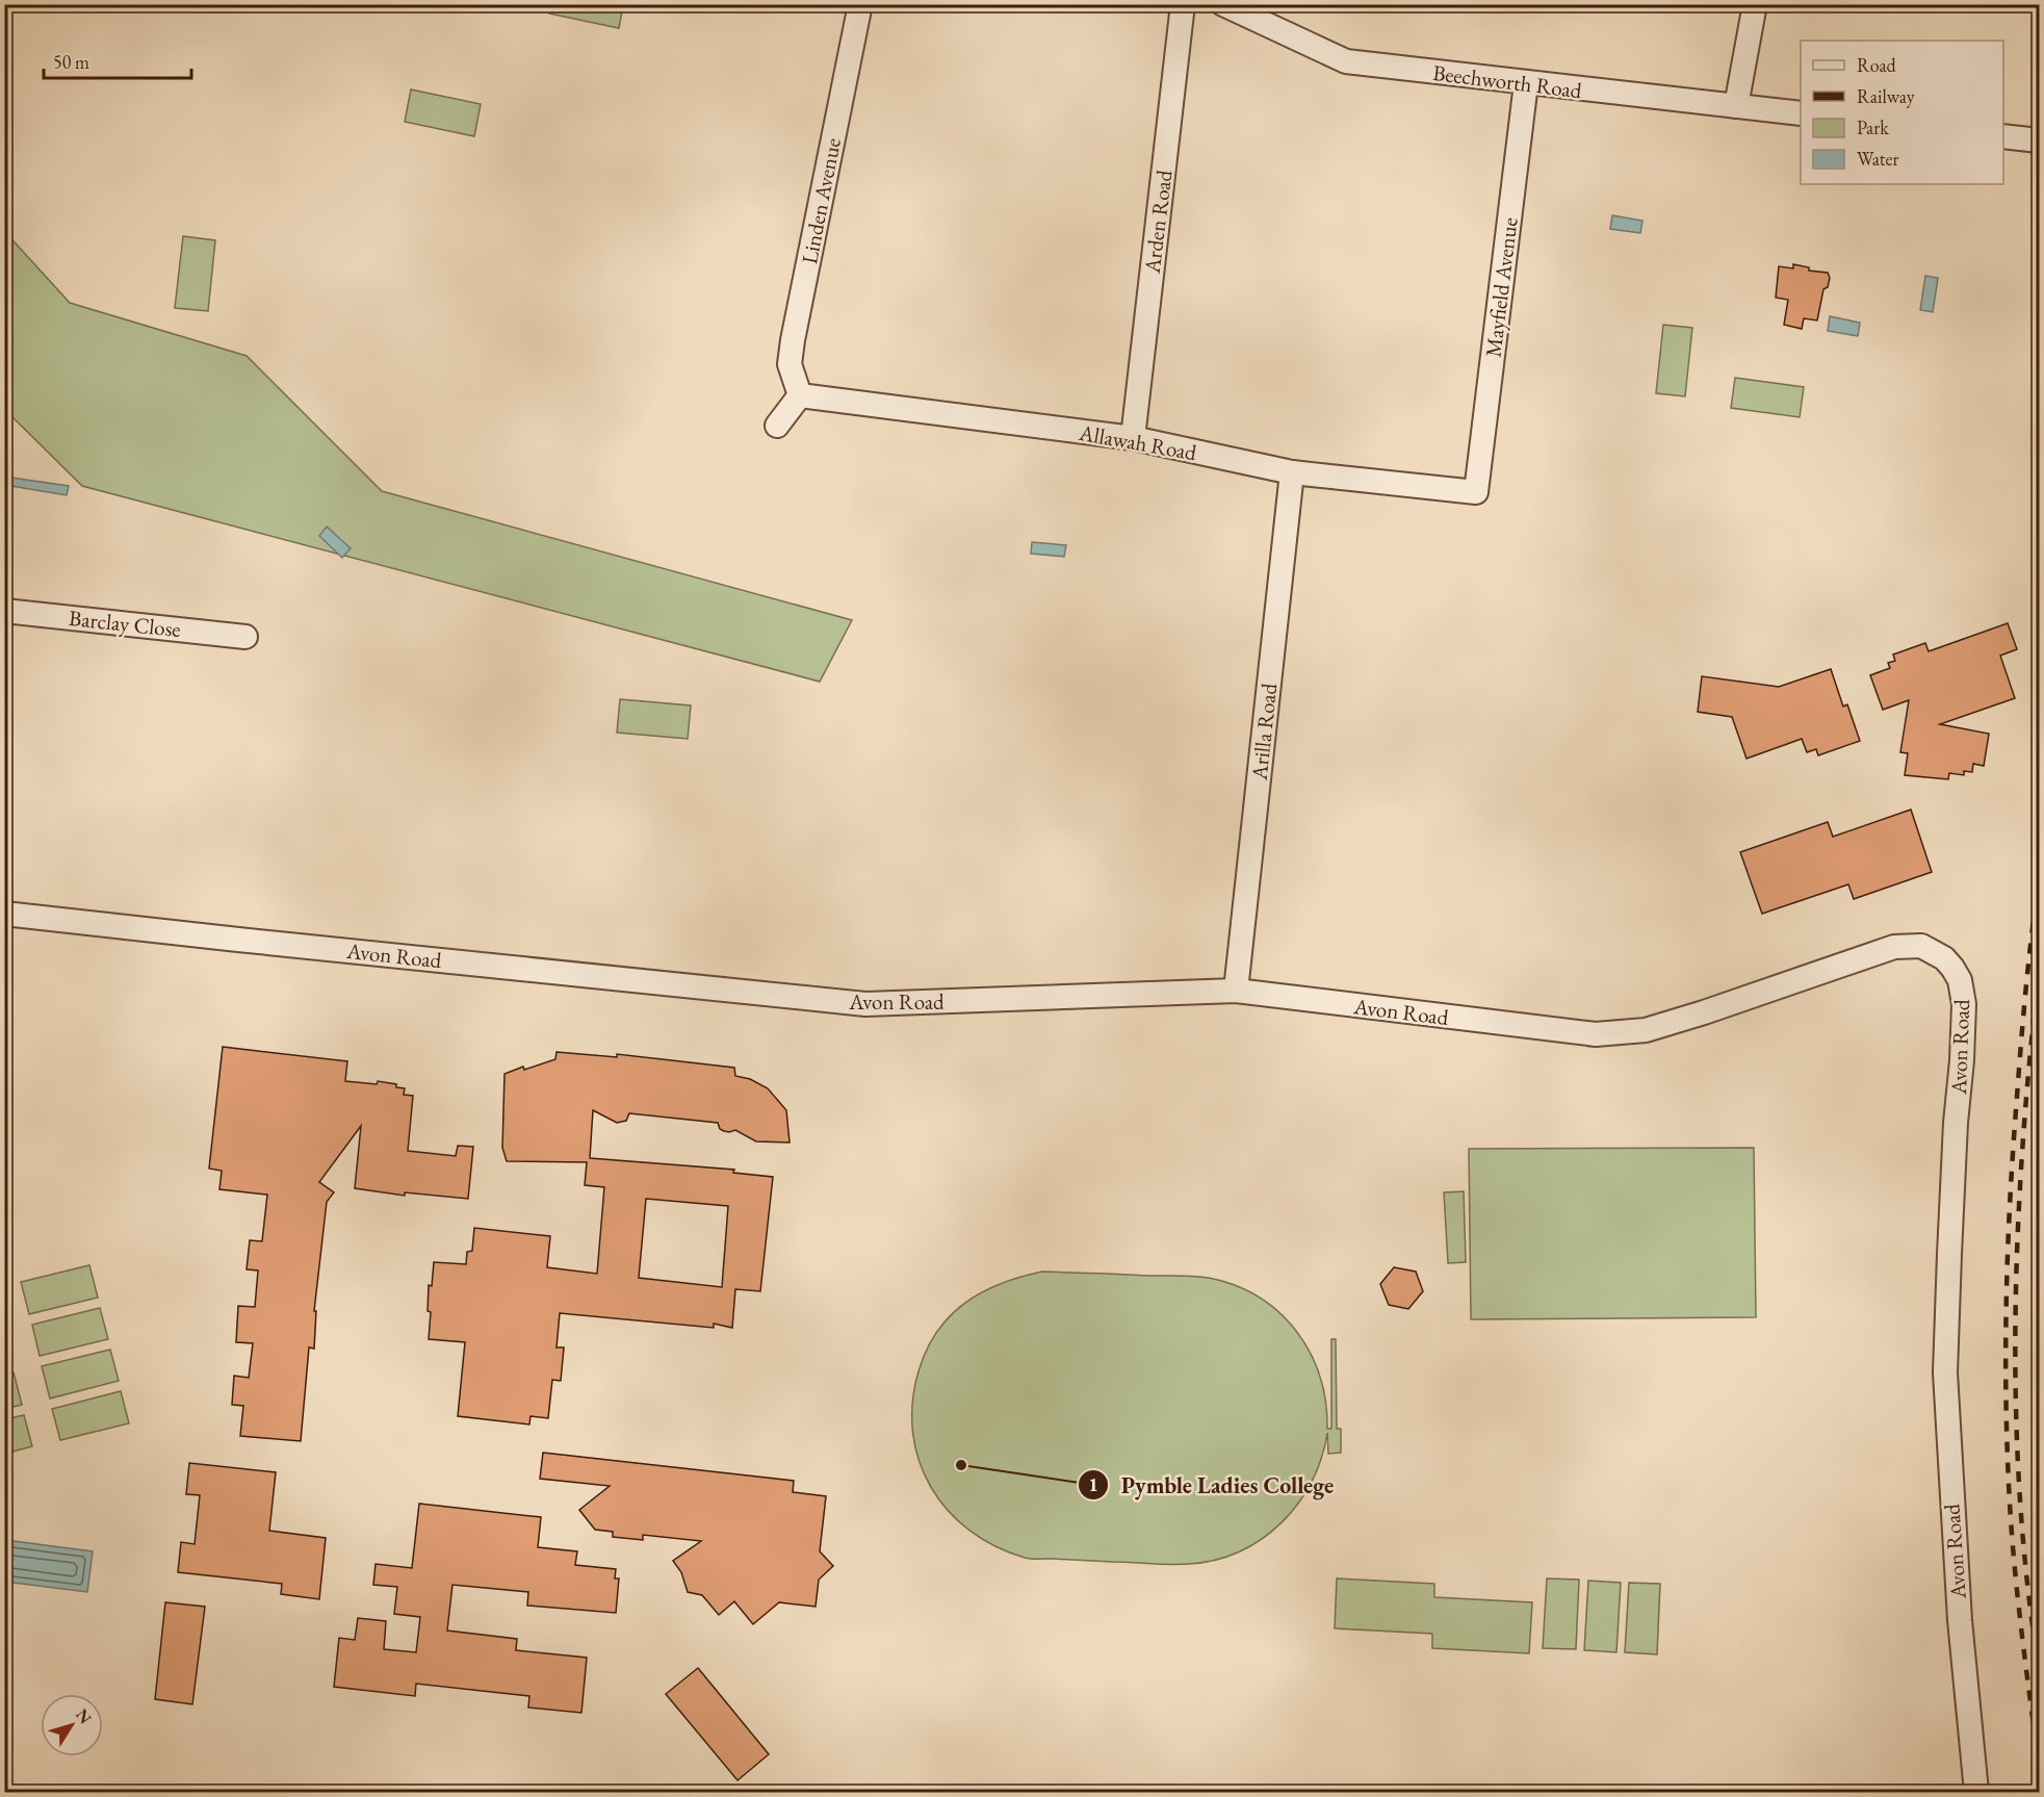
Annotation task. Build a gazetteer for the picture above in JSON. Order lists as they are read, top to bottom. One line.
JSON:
{"streets":{"street":["Beechworth Road","Linden Avenue","Arden Road","Mayfield Avenue","Allawah Road","Barclay Close","Arilla Road","Avon Road"]},"crossings":[["Beechworth Road","Mayfield Avenue"],["Linden Avenue","Allawah Road"],["Arden Road","Allawah Road"],["Mayfield Avenue","Allawah Road"],["Allawah Road","Arilla Road"],["Arilla Road","Avon Road"]],"places":["Pymble Ladies College"],"legend":["Road","Railway","Park","Water"],"scale_bar":"50 m","north":"top right"}
